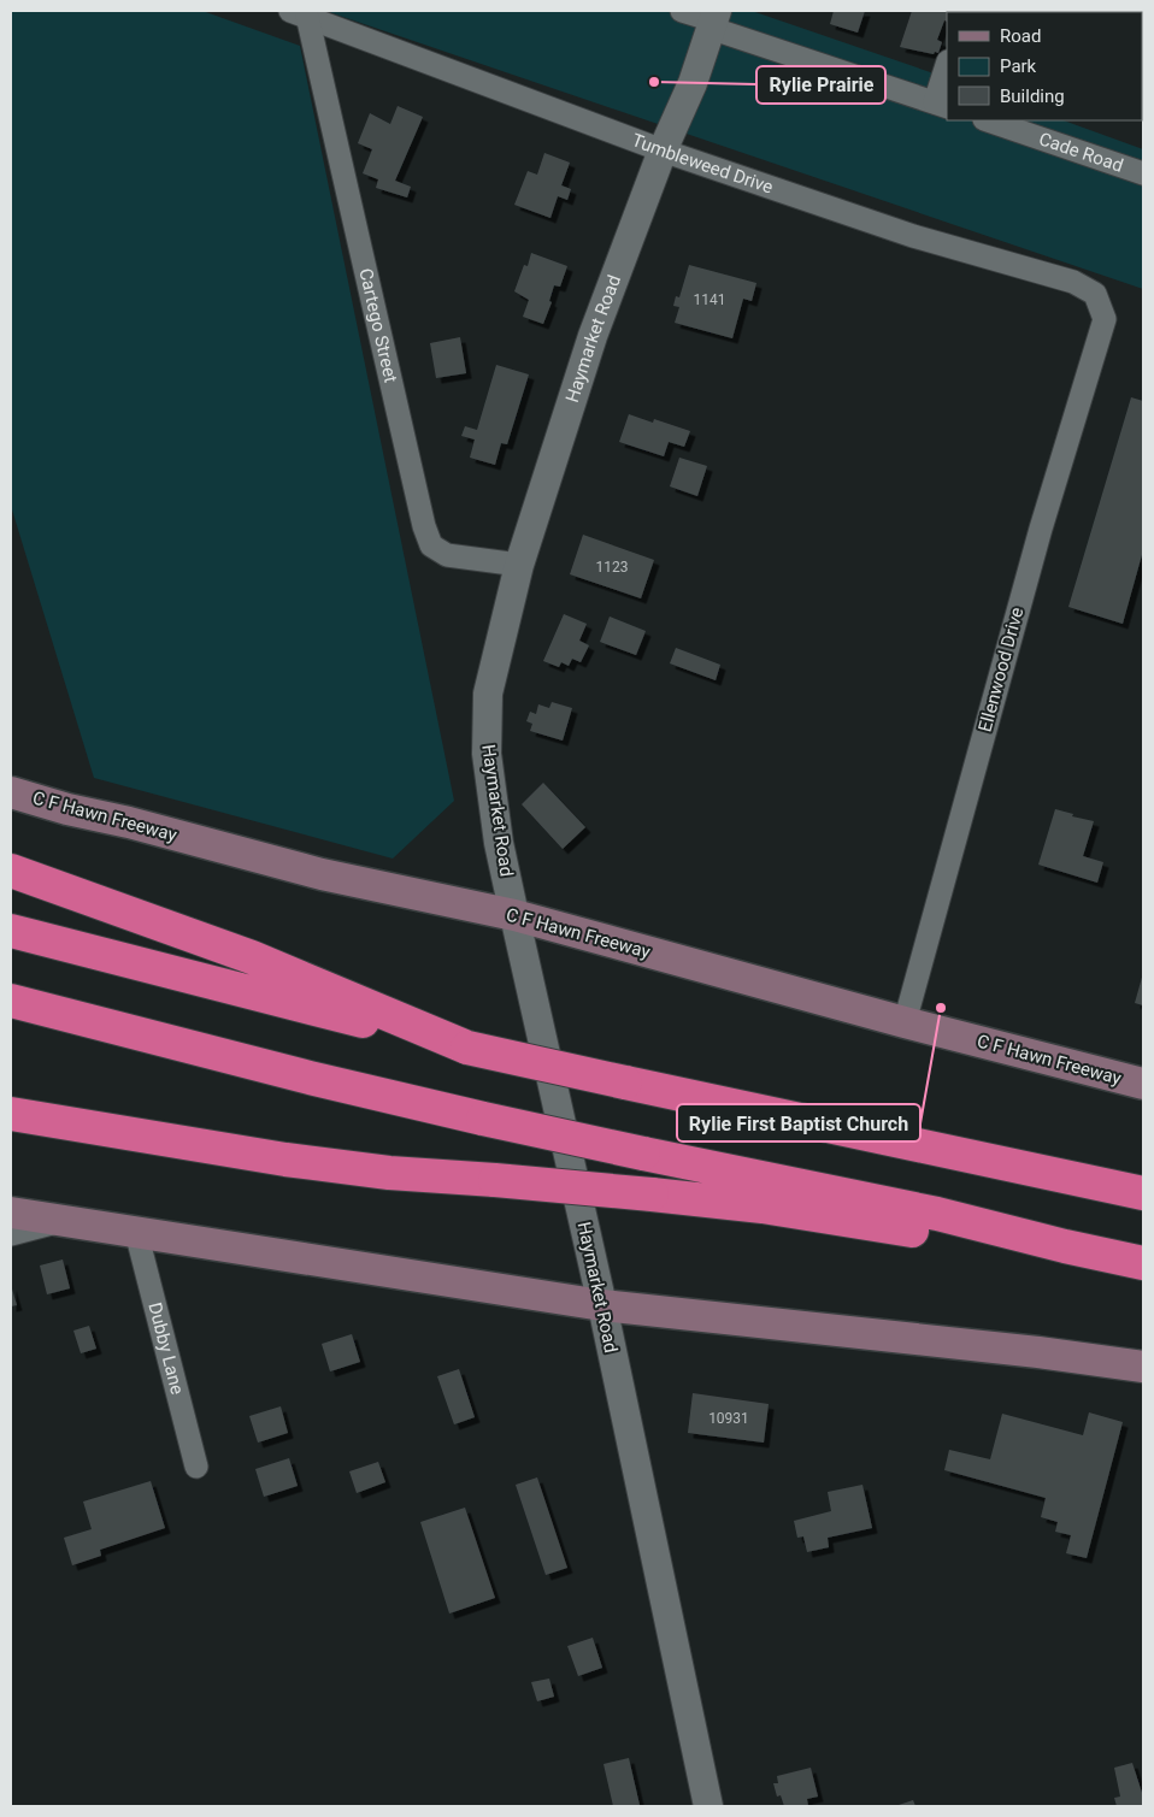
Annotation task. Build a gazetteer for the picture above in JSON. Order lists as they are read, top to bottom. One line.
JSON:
{"streets":{"main road":["C F Hawn Freeway"],"street":["Cade Road","Tumbleweed Drive","Cartego Street","Haymarket Road","Ellenwood Drive","Dubby Lane"]},"crossings":[["Tumbleweed Drive","Cartego Street"],["Tumbleweed Drive","Haymarket Road"],["Tumbleweed Drive","Ellenwood Drive"],["Cartego Street","Haymarket Road"],["Haymarket Road","C F Hawn Freeway"],["Ellenwood Drive","C F Hawn Freeway"]],"places":["Rylie Prairie","Rylie First Baptist Church"],"house_numbers":["1141","1123","10931"],"legend":["Road","Park","Building"]}
